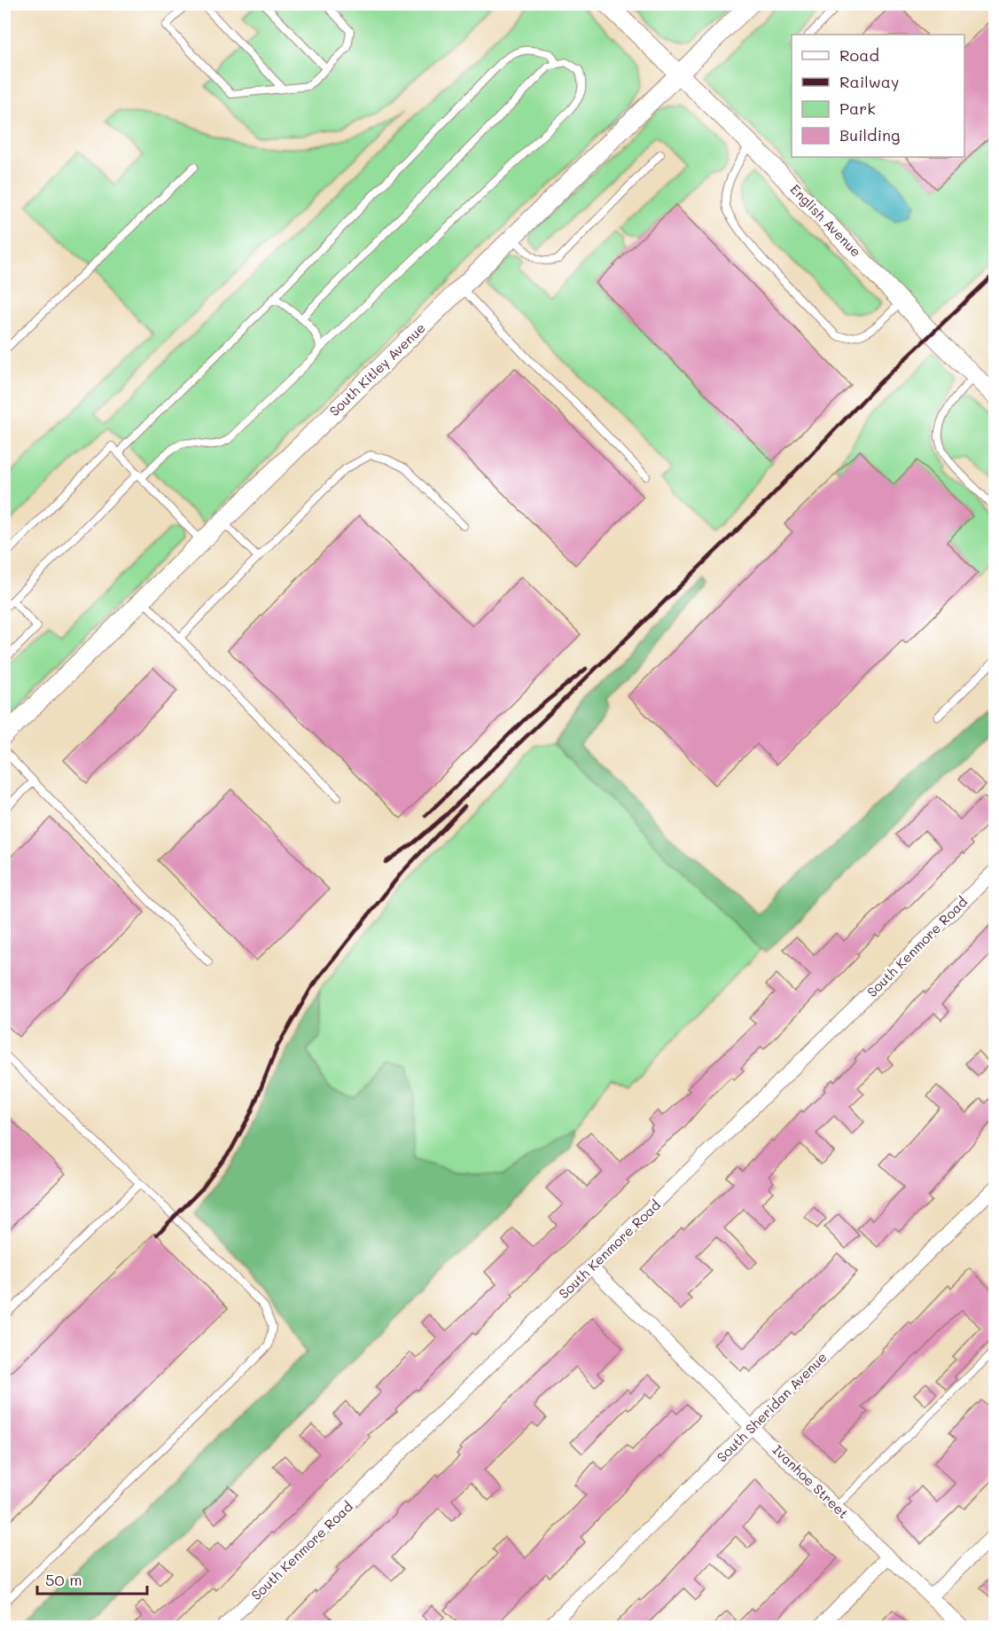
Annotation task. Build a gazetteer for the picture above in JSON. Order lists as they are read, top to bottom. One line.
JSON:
{"streets":{"street":["English Avenue","South Kitley Avenue","South Kenmore Road","South Sheridan Avenue","Ivanhoe Street"]},"crossings":[["English Avenue","South Kitley Avenue"],["South Kenmore Road","Ivanhoe Street"],["South Sheridan Avenue","Ivanhoe Street"]],"legend":["Road","Railway","Park","Building"],"scale_bar":"50 m"}
